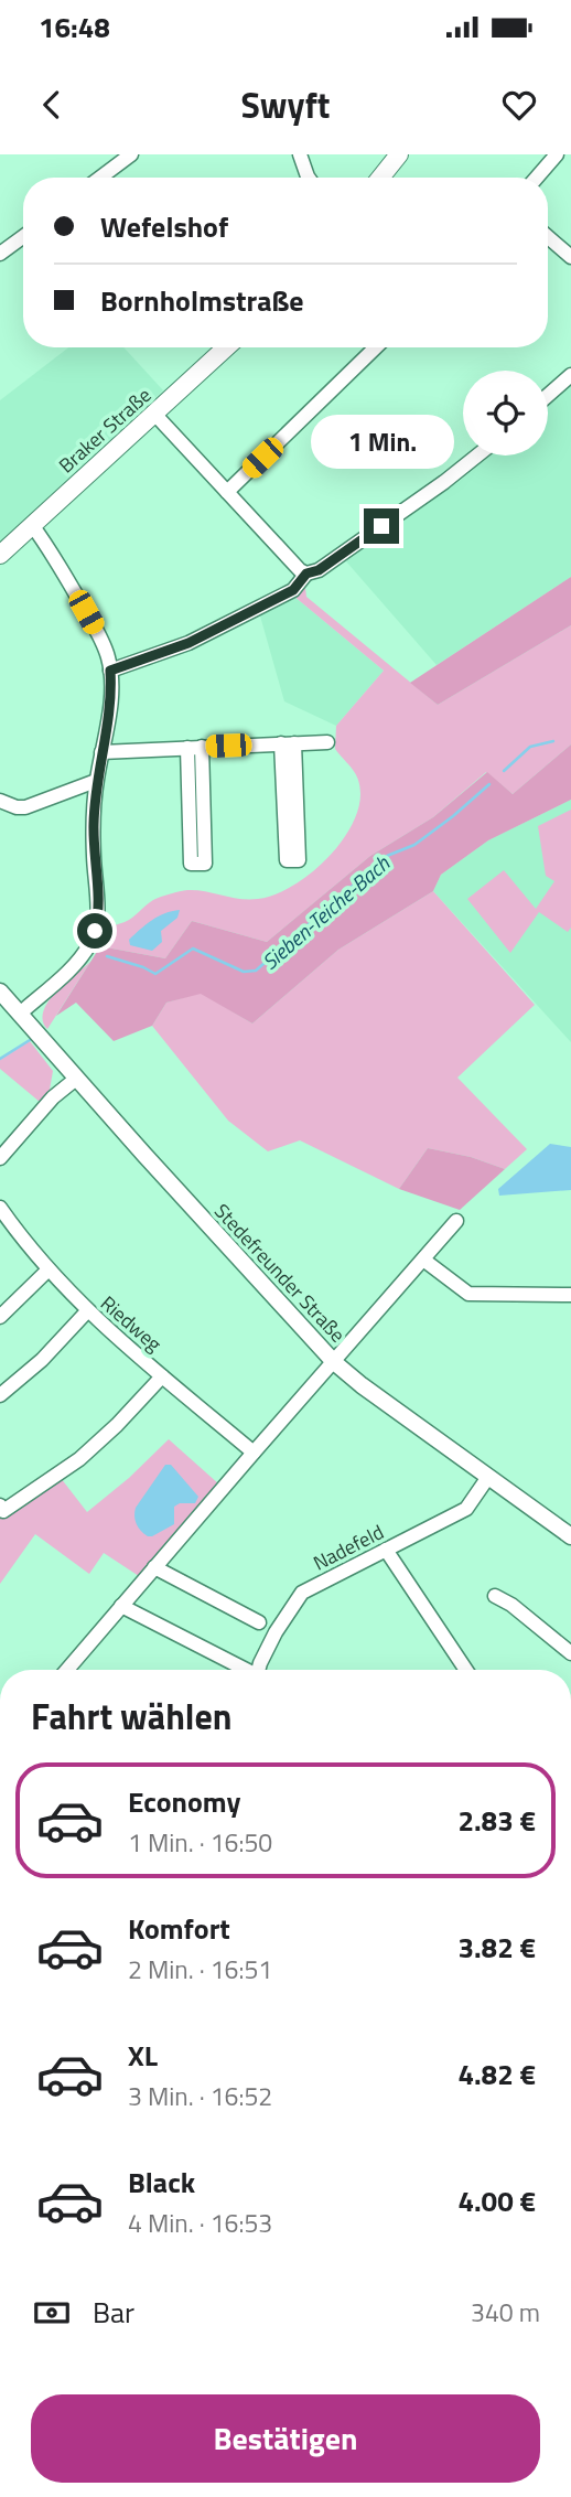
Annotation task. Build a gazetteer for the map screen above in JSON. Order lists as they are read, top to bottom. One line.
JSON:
{"streets":{"main road":["Braker Straße"],"street":["Stedefreunder Straße","Riedweg","Nadefeld"]},"crossings":[["Stedefreunder Straße","Nadefeld"]],"water":["Sieben-Teiche-Bach"],"page":{"status":"16:48","header":"Swyft","banner":["Wefelshof","Bornholmstraße"],"bubble":"1 Min.","heading":"Fahrt wählen","list":[{"name":"Economy","note":"1 Min. · 16:50","value":"2.83 €"},{"name":"Komfort","note":"2 Min. · 16:51","value":"3.82 €"},{"name":"XL","note":"3 Min. · 16:52","value":"4.82 €"},{"name":"Black","note":"4 Min. · 16:53","value":"4.00 €"}],"pay":["Bar","340 m"],"buttons":"Bestätigen"}}
